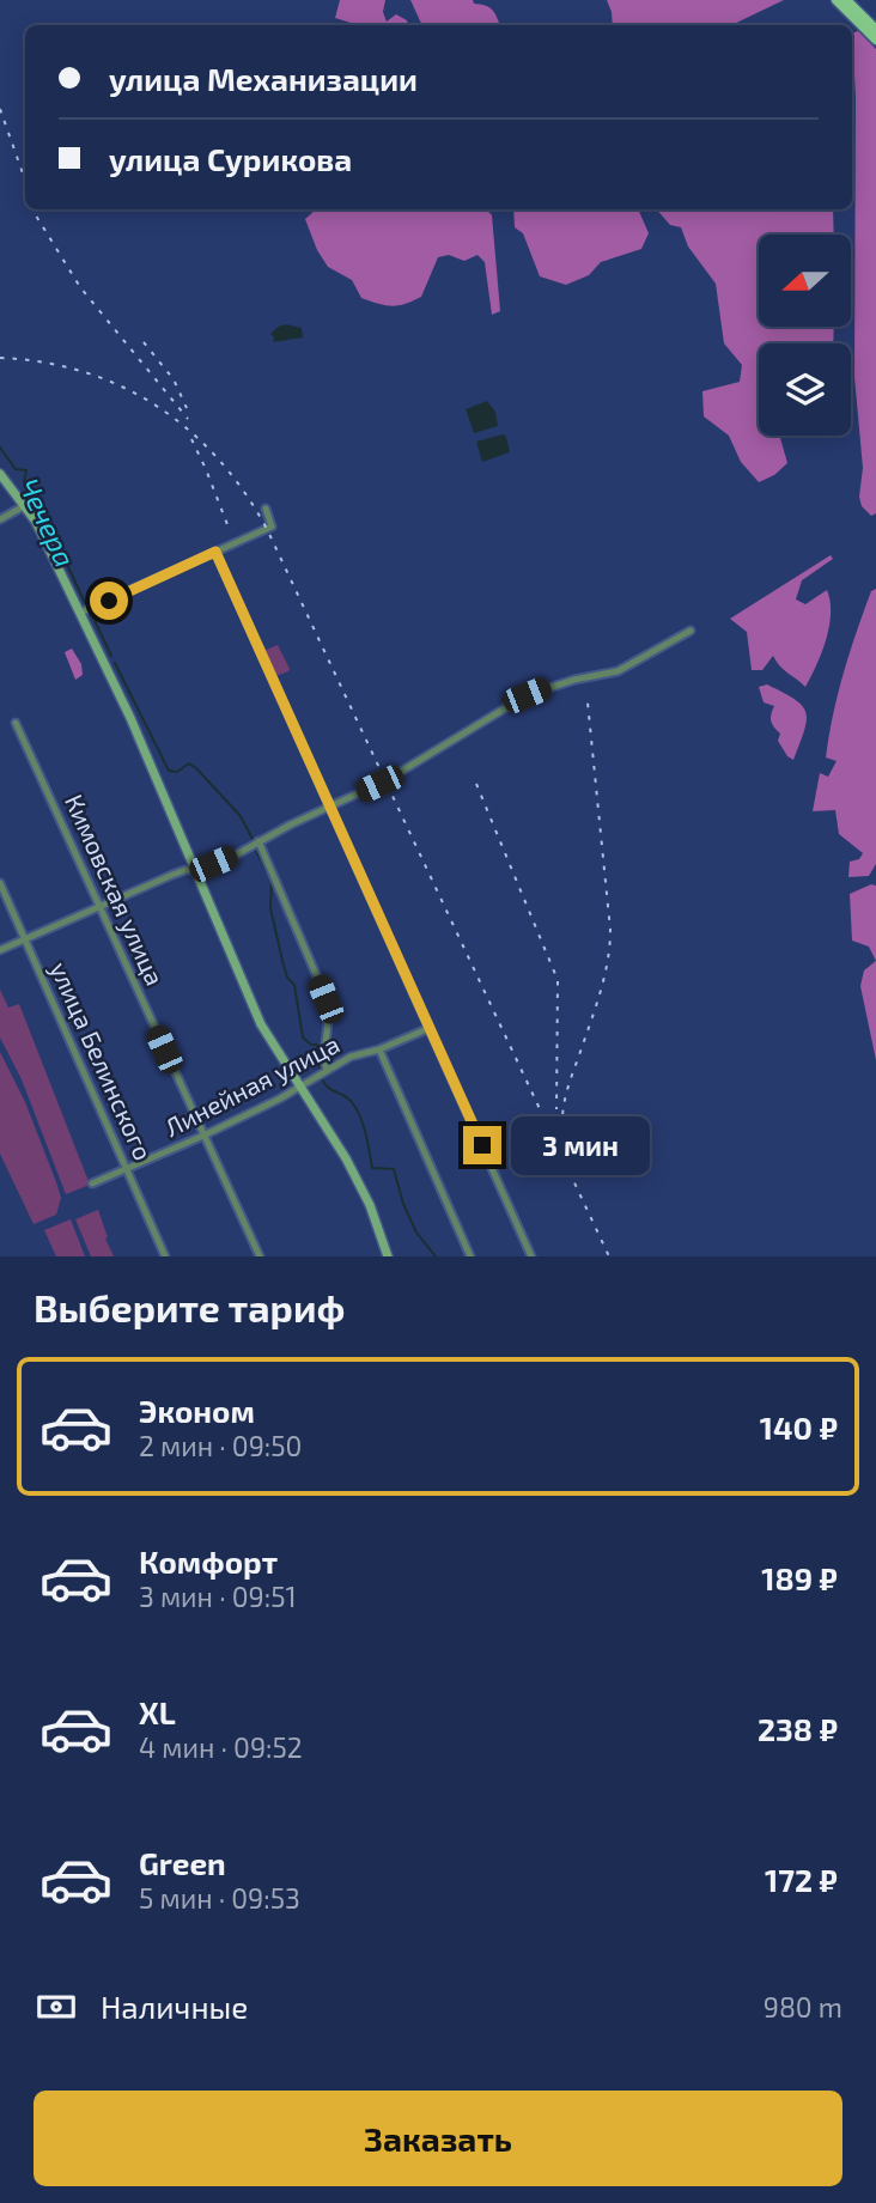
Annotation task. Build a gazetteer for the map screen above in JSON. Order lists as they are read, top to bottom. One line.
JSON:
{"streets":{"street":["Кимовская улица","улица Белинского","Линейная улица"]},"crossings":[["Кимовская улица","Линейная улица"],["улица Белинского","Линейная улица"]],"water":["Чечера"],"north":"left","page":{"banner":["улица Механизации","улица Сурикова"],"bubble":"3 мин","heading":"Выберите тариф","list":[{"name":"Эконом","note":"2 мин · 09:50","value":"140 ₽"},{"name":"Комфорт","note":"3 мин · 09:51","value":"189 ₽"},{"name":"XL","note":"4 мин · 09:52","value":"238 ₽"},{"name":"Green","note":"5 мин · 09:53","value":"172 ₽"}],"pay":["Наличные","980 m"],"buttons":"Заказать"}}
